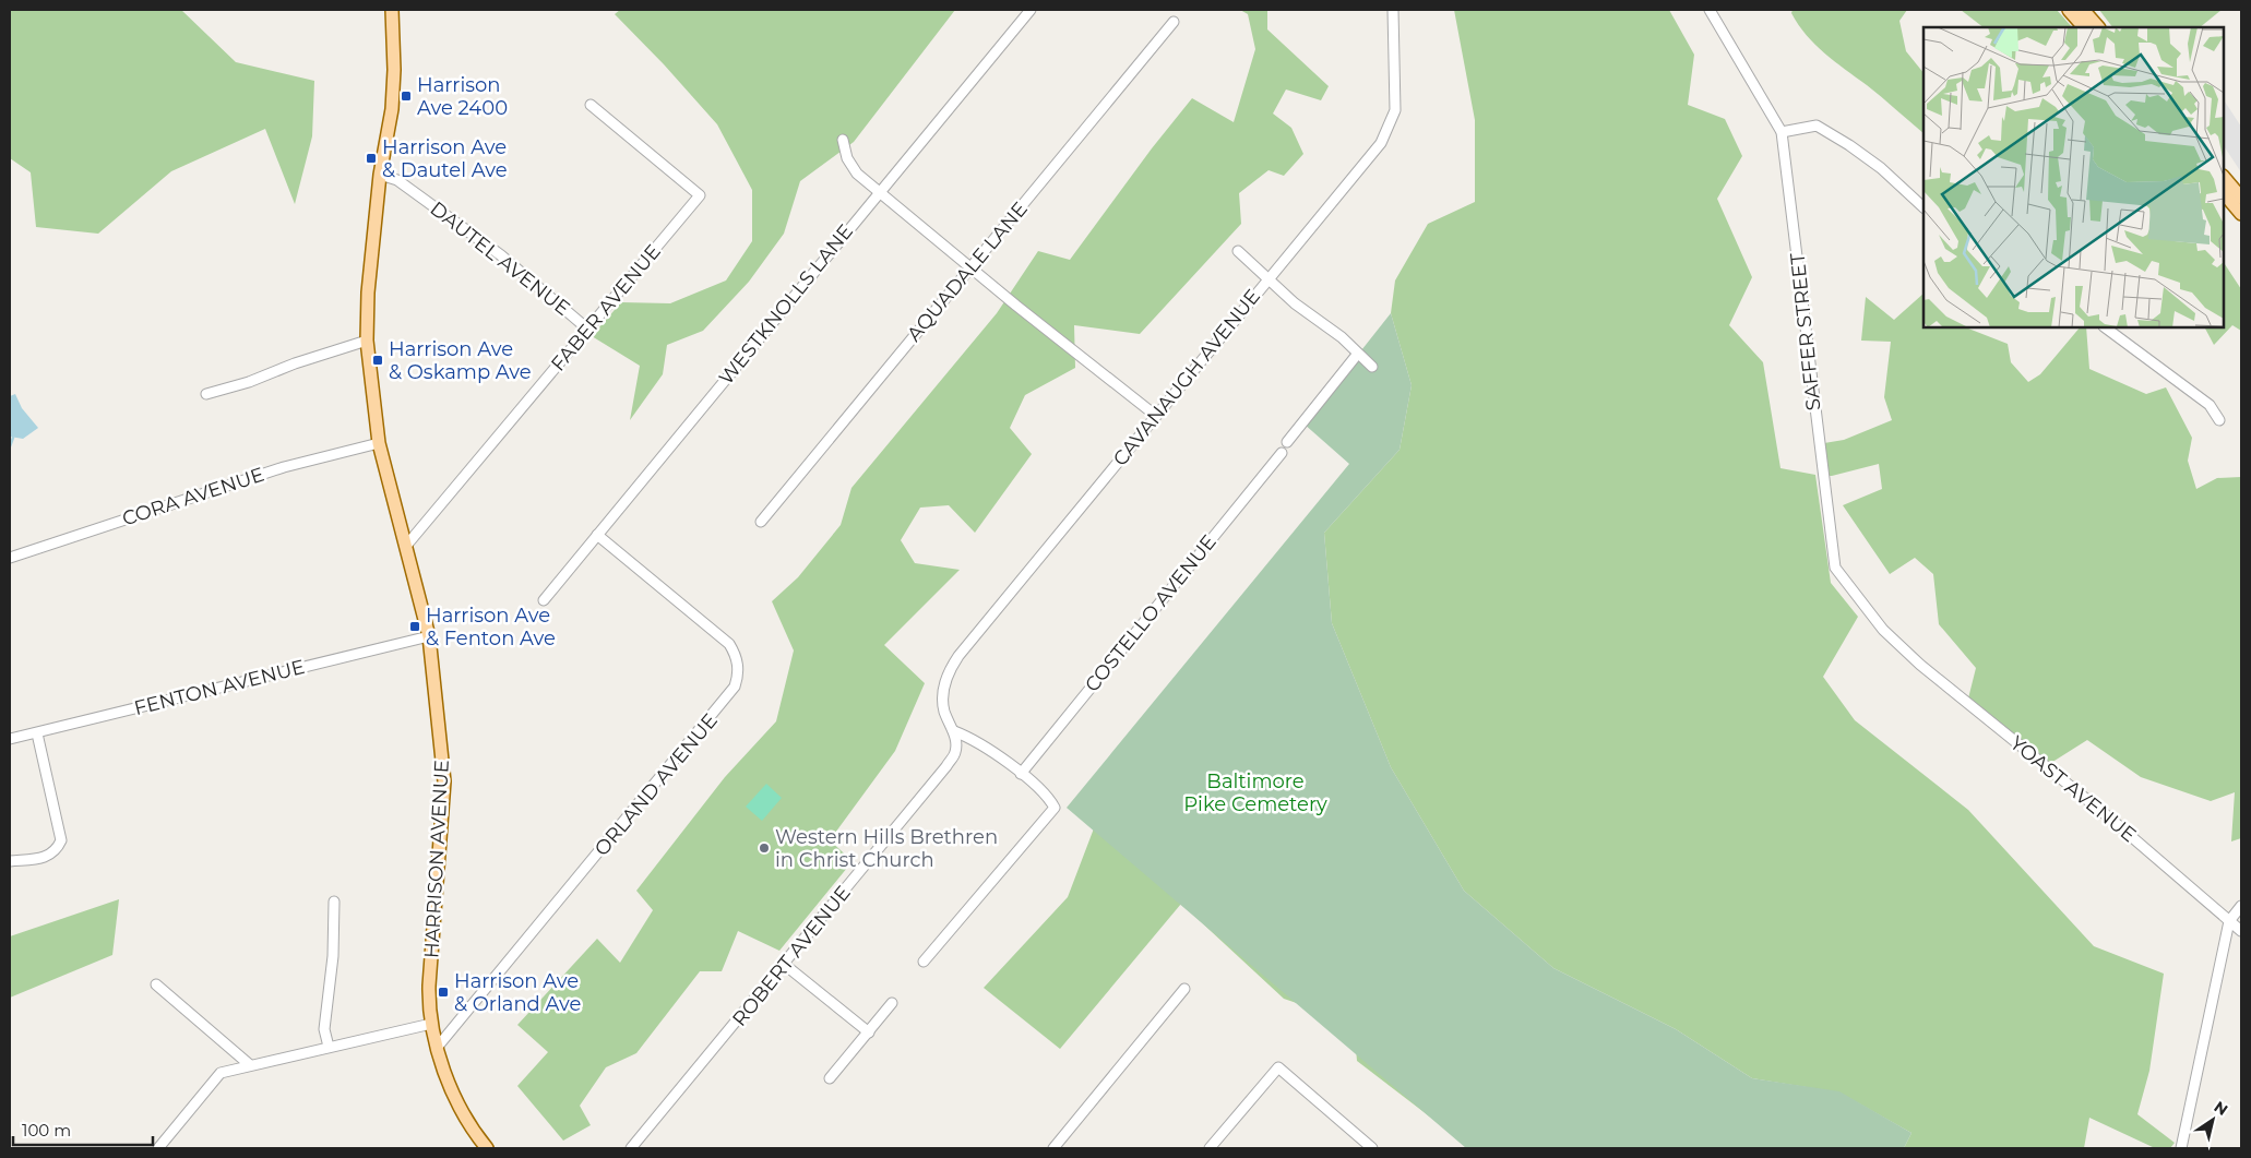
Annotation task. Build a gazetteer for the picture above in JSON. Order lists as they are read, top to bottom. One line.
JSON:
{"streets":{"main road":["HARRISON AVENUE"],"street":["DAUTEL AVENUE","AQUADALE LANE","WESTKNOLLS LANE","FABER AVENUE","SAFFER STREET","CAVANAUGH AVENUE","CORA AVENUE","COSTELLO AVENUE","FENTON AVENUE","ORLAND AVENUE","YOAST AVENUE","ROBERT AVENUE"]},"crossings":[["DAUTEL AVENUE","FABER AVENUE"],["DAUTEL AVENUE","HARRISON AVENUE"],["WESTKNOLLS LANE","ORLAND AVENUE"],["FABER AVENUE","HARRISON AVENUE"],["SAFFER STREET","YOAST AVENUE"],["CAVANAUGH AVENUE","ROBERT AVENUE"],["CORA AVENUE","HARRISON AVENUE"],["FENTON AVENUE","HARRISON AVENUE"],["ORLAND AVENUE","HARRISON AVENUE"]],"parks":["Baltimore Pike Cemetery"],"places":{"transit":["Harrison Ave 2400","Harrison Ave & Dautel Ave","Harrison Ave & Oskamp Ave","Harrison Ave & Fenton Ave","Harrison Ave & Orland Ave"],"other":["Western Hills Brethren in Christ Church"]},"scale_bar":"100 m","north":"top right"}
